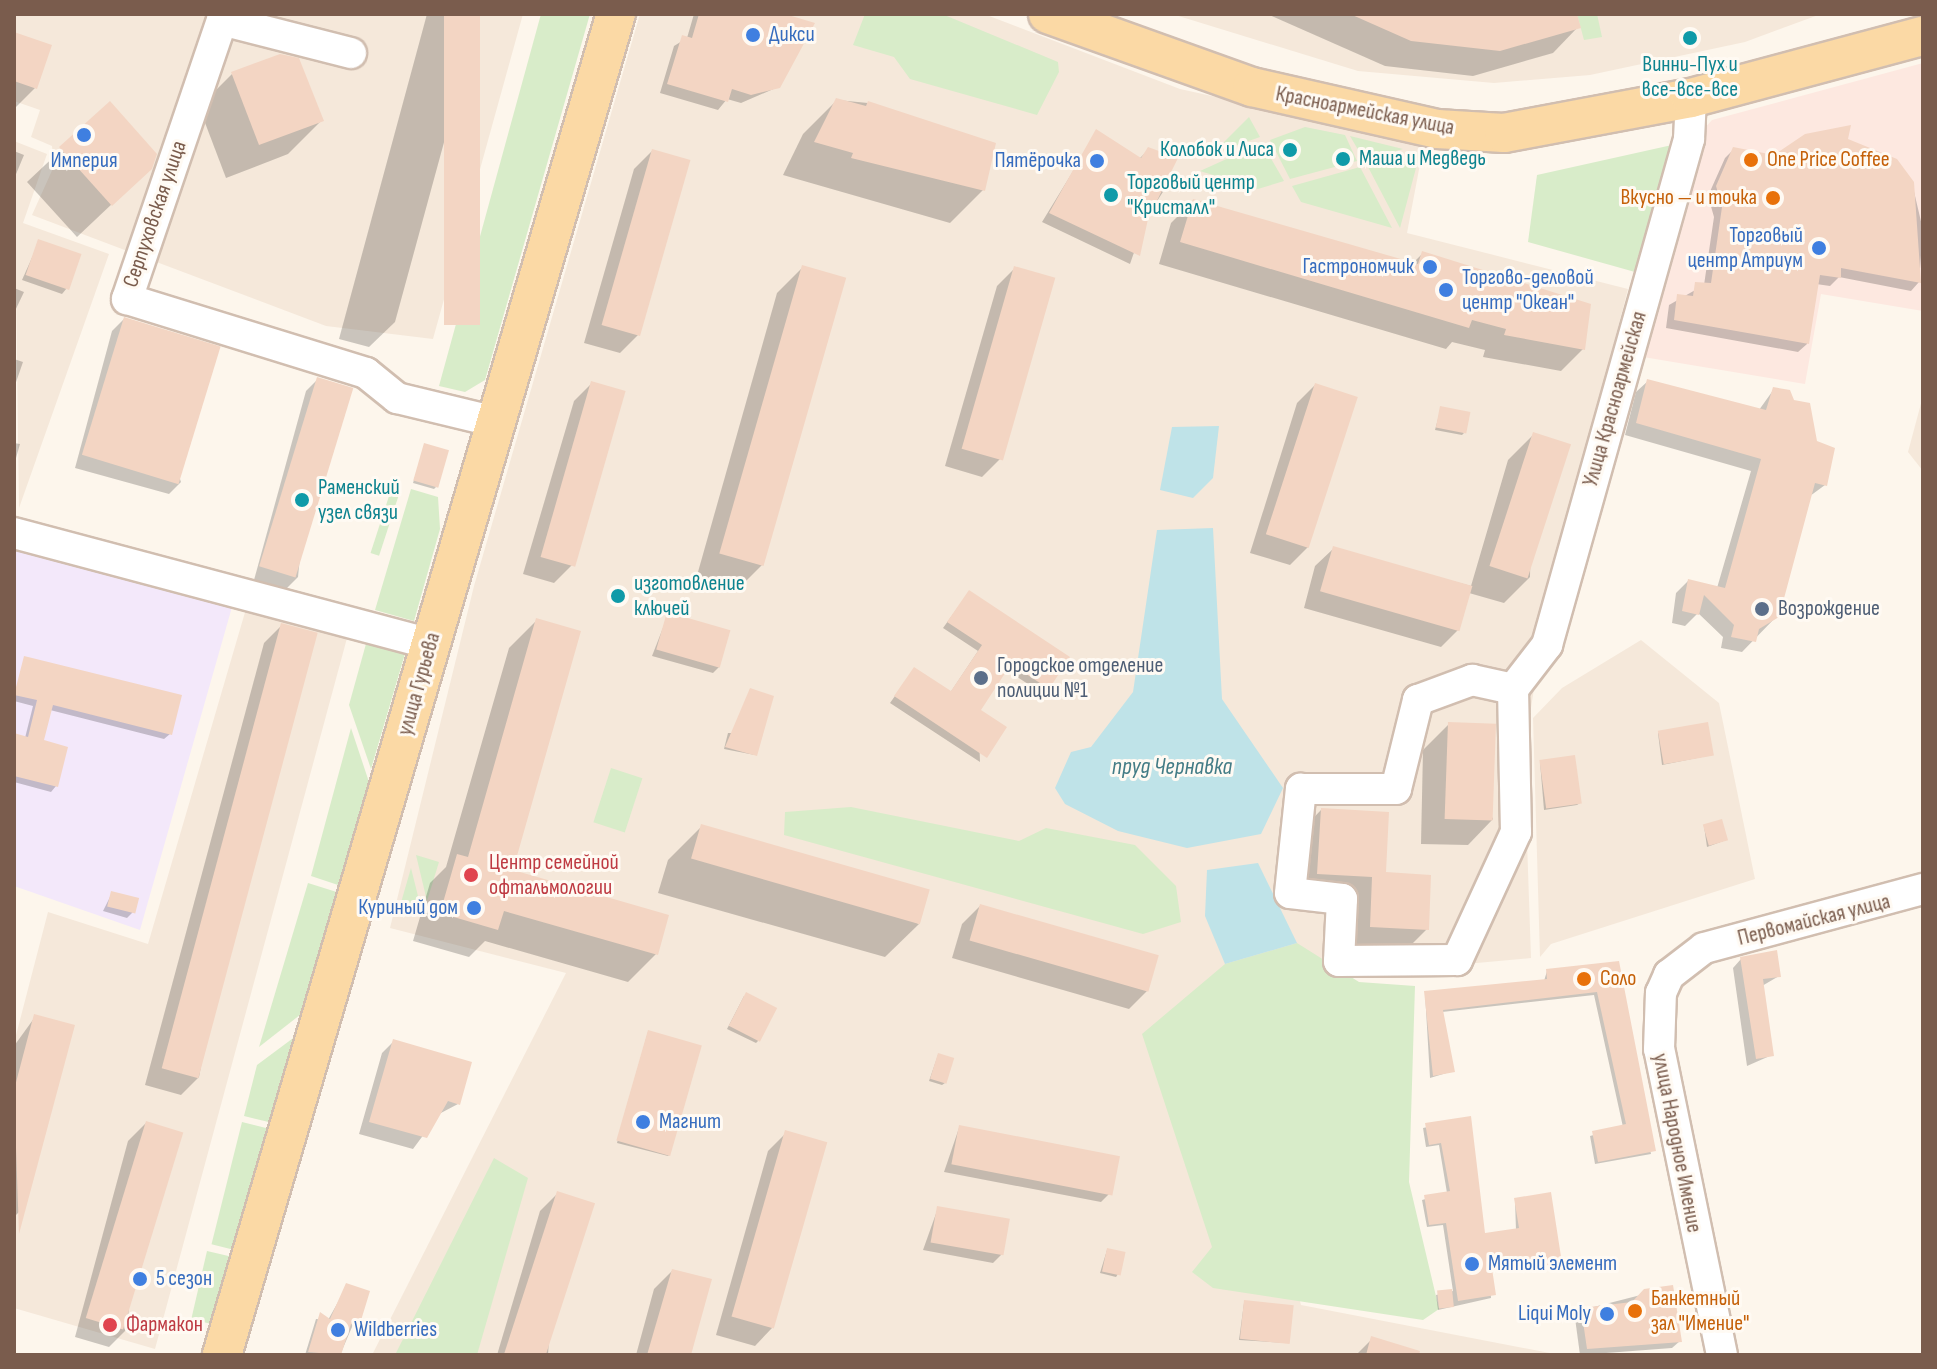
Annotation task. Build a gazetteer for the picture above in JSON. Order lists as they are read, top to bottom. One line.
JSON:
{"streets":{"main road":["Красноармейская улица","улица Гурьева"],"street":["Серпуховская улица","Улица Красноармейская","Первомайская улица","улица Народное Имение"]},"crossings":[["Красноармейская улица","Улица Красноармейская"],["Серпуховская улица","улица Гурьева"],["Первомайская улица","улица Народное Имение"]],"water":["пруд Чернавка"],"places":["Дикси","Винни-Пух и все-все-все","Империя","Колобок и Лиса","Маша и Медведь","One Price Coffee","Пятёрочка","Торговый центр \"Кристалл\"","Вкусно — и точка","Торговый центр Атриум","Гастрономчик","Торгово-деловой центр \"Океан\"","Раменский узел связи","изготовление ключей","Возрождение","Городское отделение полиции №1","Центр семейной офтальмологии","Куриный дом","Соло","Магнит","Мятый элемент","5 сезон","Банкетный зал \"Имение\"","Liqui Moly","Фармакон","Wildberries"]}
